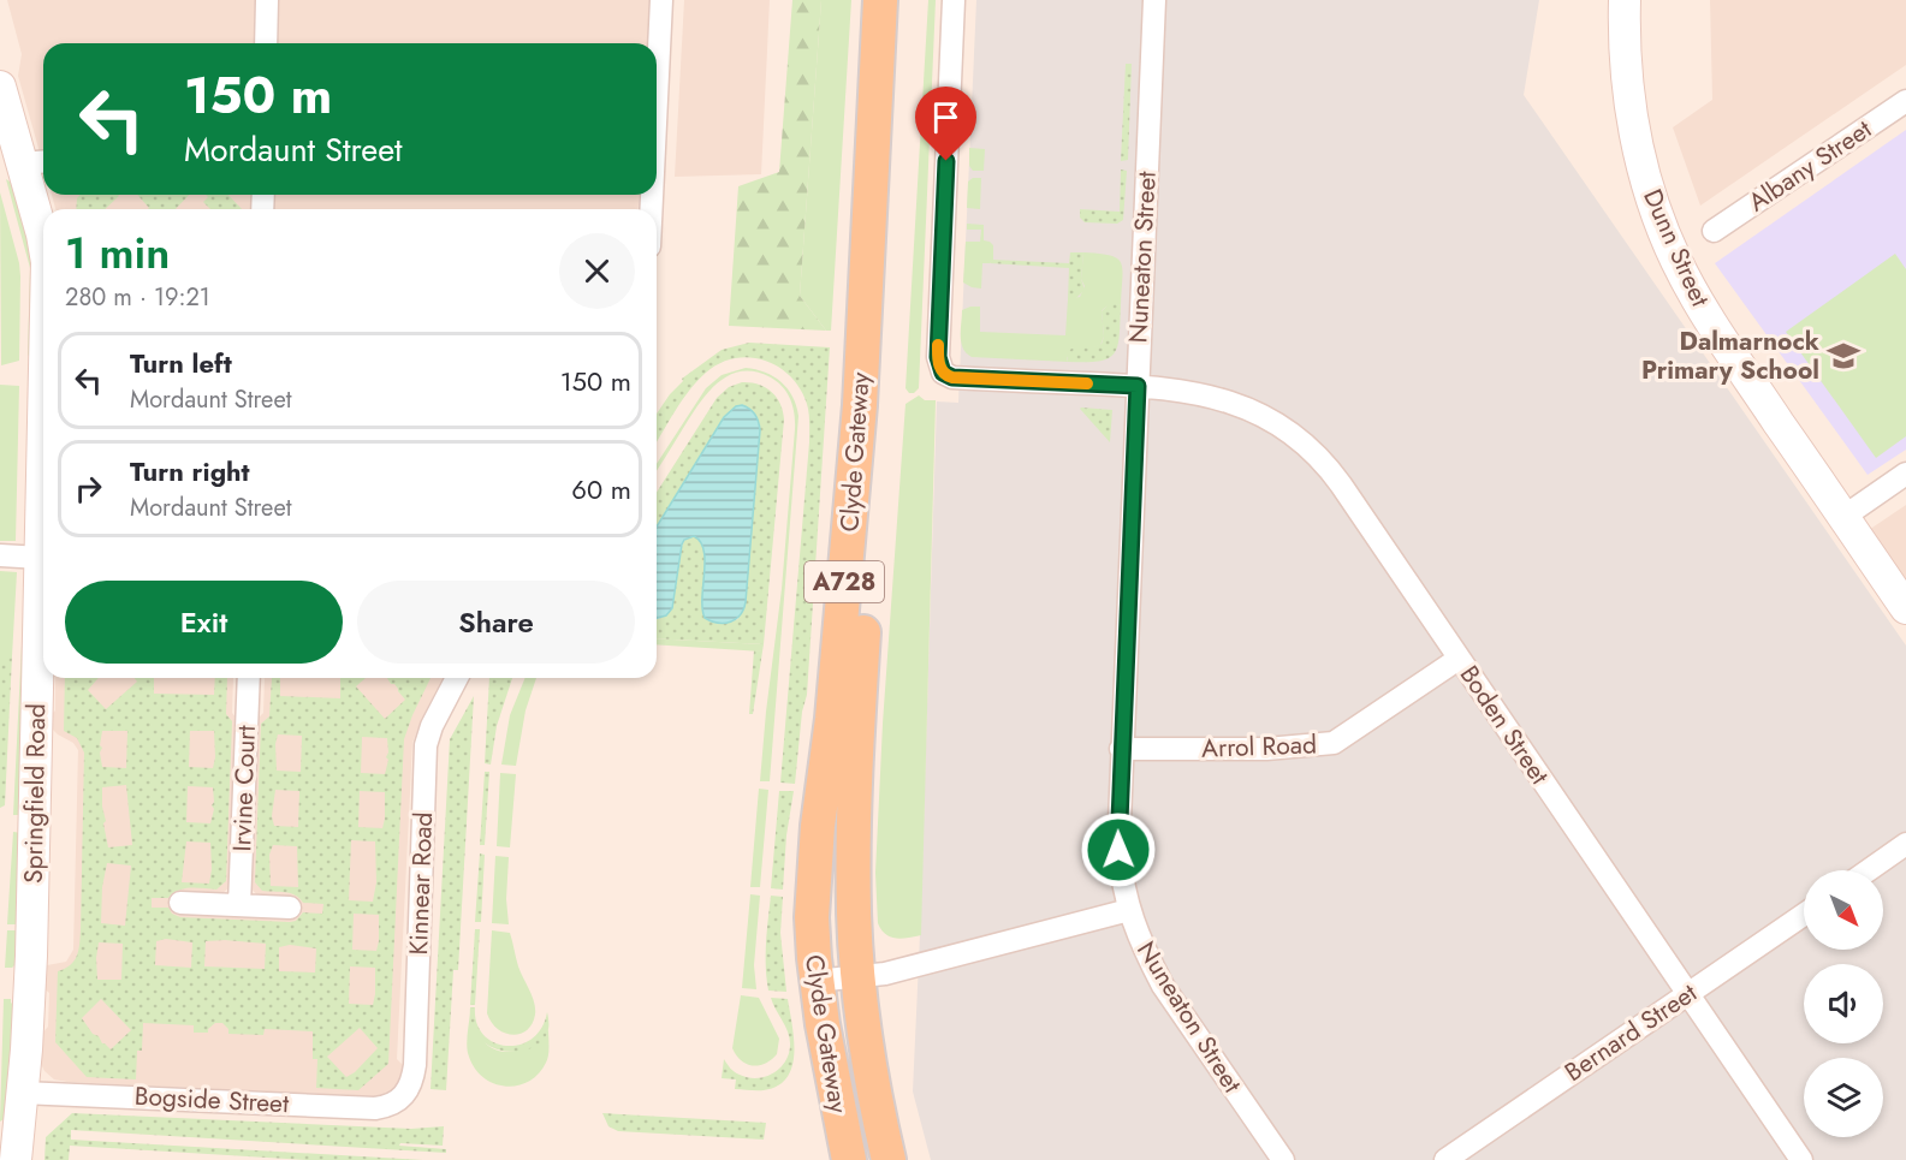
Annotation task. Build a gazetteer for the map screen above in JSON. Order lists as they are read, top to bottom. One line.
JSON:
{"streets":{"main road":["Clyde Gateway","A728"],"street":["Albany Street","Dunn Street","Nuneaton Street","Boden Street","Arrol Road","Irvine Court","Springfield Road","Kinnear Road","Bernard Street","Bogside Street"]},"crossings":[["Nuneaton Street","Boden Street"],["Nuneaton Street","Arrol Road"],["Boden Street","Arrol Road"],["Boden Street","Bernard Street"],["Springfield Road","Bogside Street"],["Kinnear Road","Bogside Street"]],"places":{"school or university":["Dalmarnock Primary School"]},"north":"bottom right","page":{"turn":["150 m","Mordaunt Street"],"heading":["1 min","280 m · 19:21"],"list":[{"name":"Turn left","note":"Mordaunt Street","value":"150 m"},{"name":"Turn right","note":"Mordaunt Street","value":"60 m"}],"buttons":["Exit","Share"]}}
